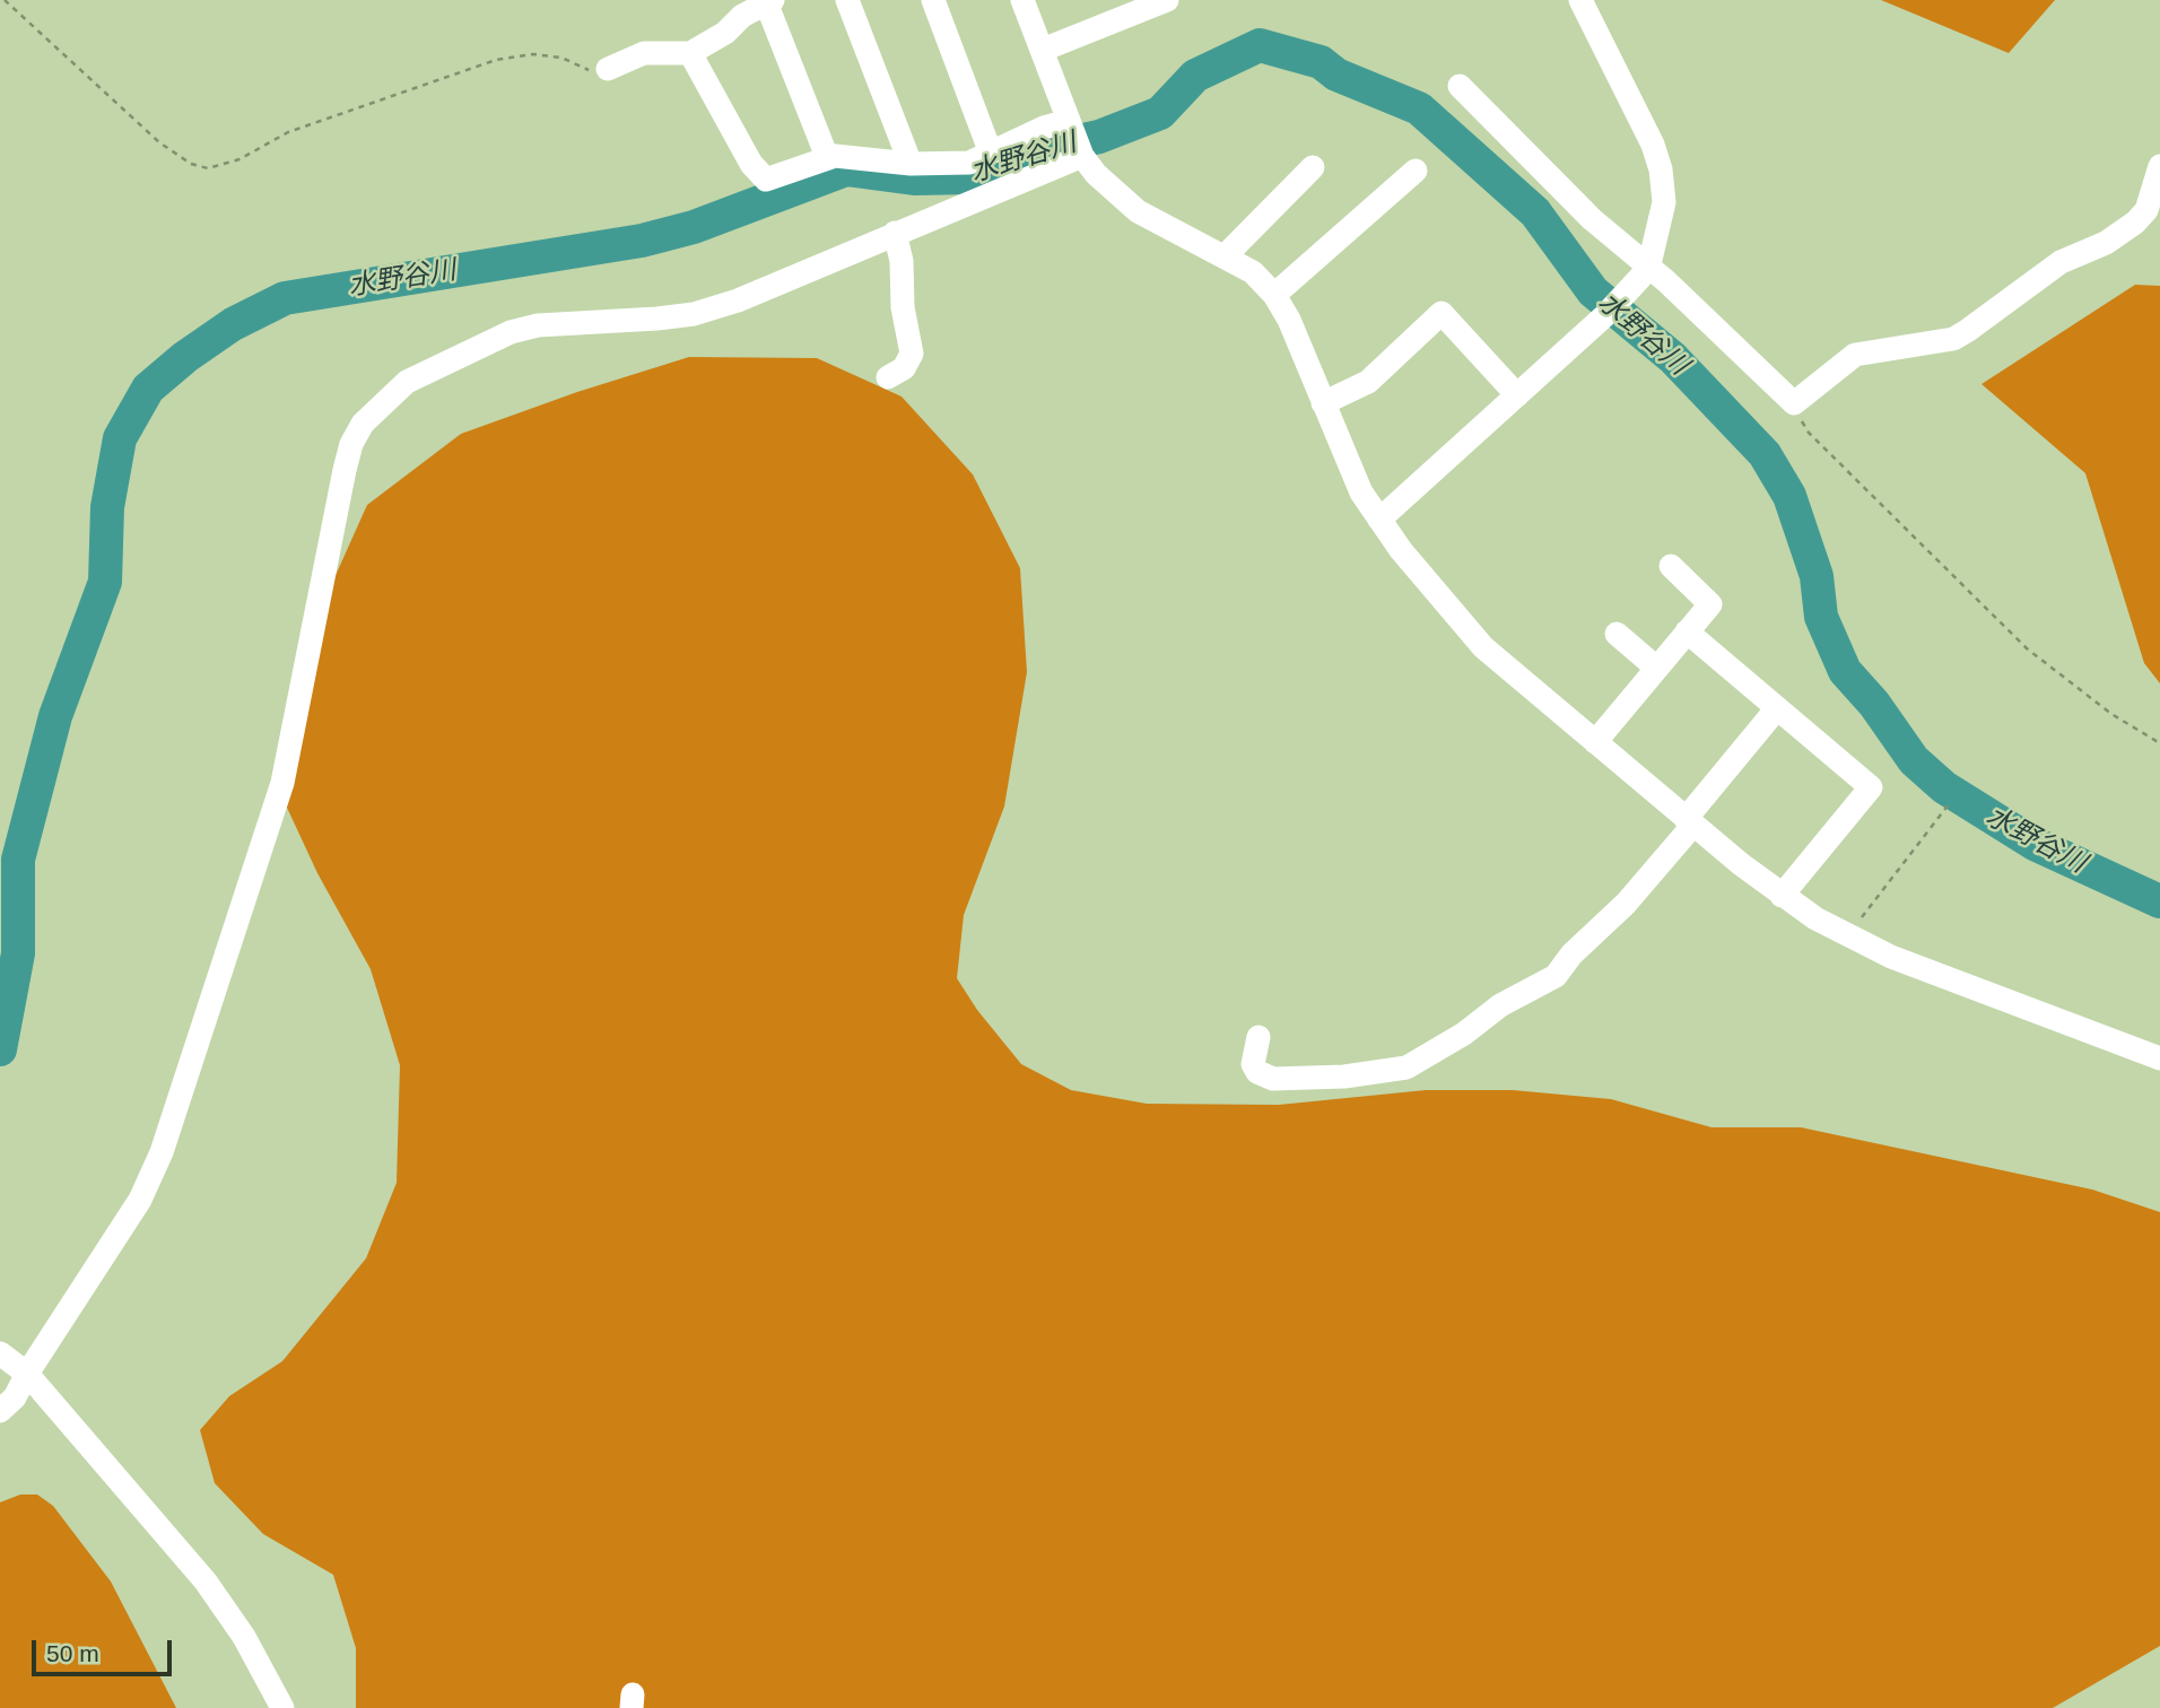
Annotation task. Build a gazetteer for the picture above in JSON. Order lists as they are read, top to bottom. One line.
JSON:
{"water":["水野谷川"],"scale_bar":"50 m"}
